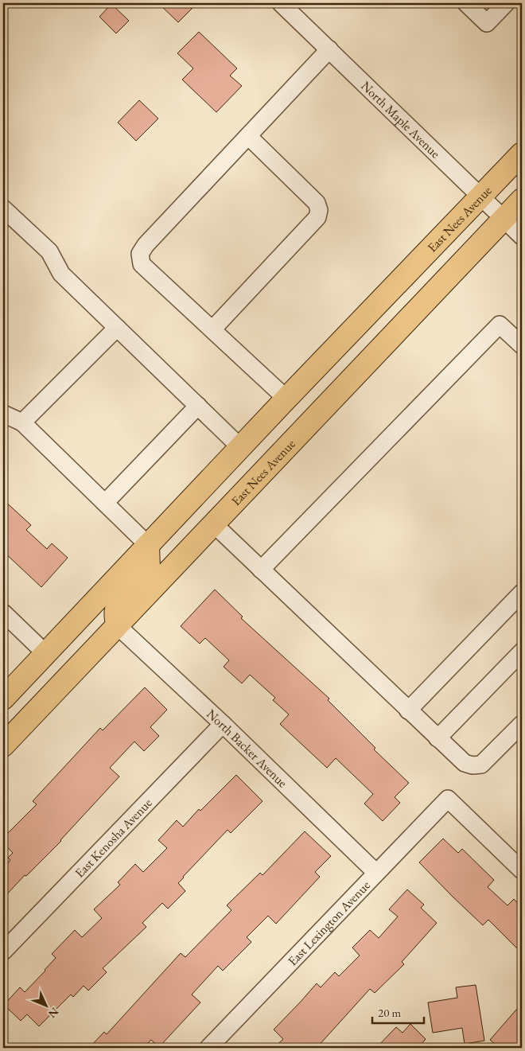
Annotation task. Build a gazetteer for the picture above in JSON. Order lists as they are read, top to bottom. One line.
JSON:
{"streets":{"main road":["East Nees Avenue"],"street":["North Maple Avenue","North Backer Avenue","East Kenosha Avenue","East Lexington Avenue"]},"crossings":[["North Maple Avenue","East Nees Avenue"],["East Nees Avenue","North Backer Avenue"],["North Backer Avenue","East Kenosha Avenue"],["North Backer Avenue","East Lexington Avenue"]],"scale_bar":"20 m","north":"bottom right"}
